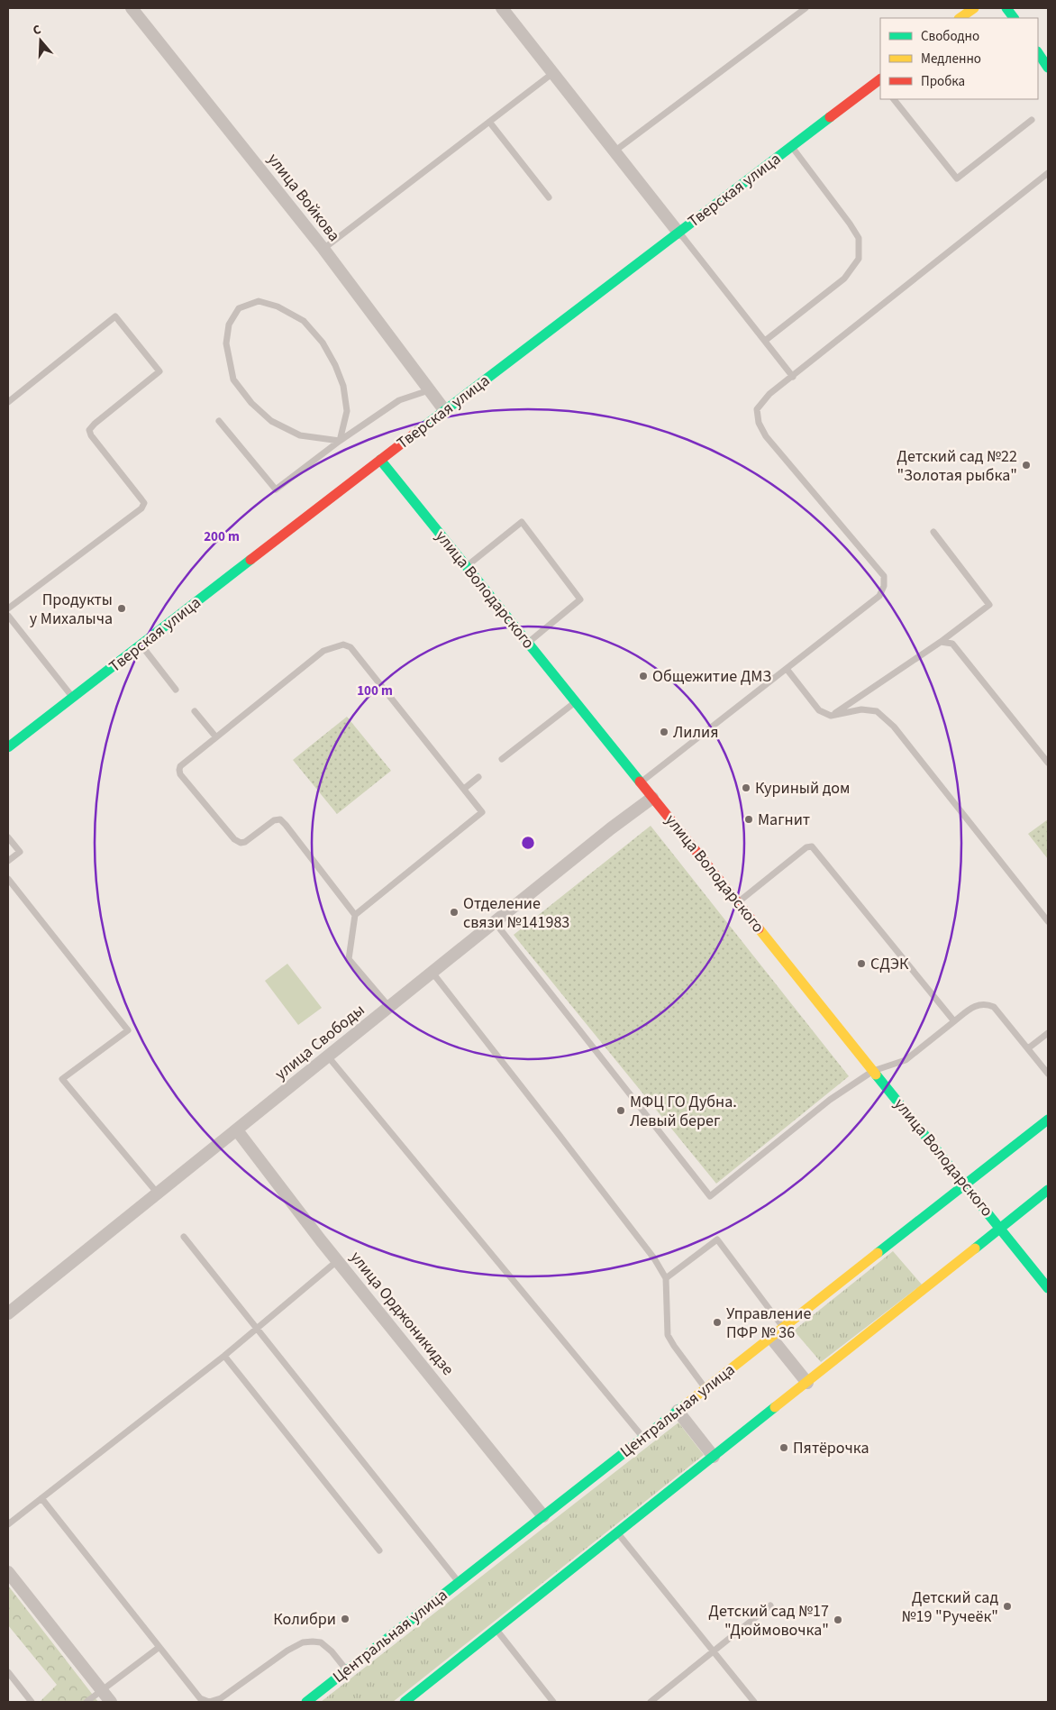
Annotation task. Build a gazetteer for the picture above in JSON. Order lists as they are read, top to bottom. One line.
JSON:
{"streets":{"main road":["Тверская улица","улица Володарского","Центральная улица"],"street":["улица Войкова","улица Свободы","улица Орджоникидзе"]},"crossings":[["Тверская улица","улица Войкова"],["Тверская улица","улица Володарского"],["улица Володарского","улица Свободы"],["улица Володарского","Центральная улица"],["улица Свободы","улица Орджоникидзе"],["улица Орджоникидзе","Центральная улица"]],"places":["Детский сад №22 \"Золотая рыбка\"","Продукты у Михалыча","Общежитие ДМЗ","Лилия","Куриный дом","Магнит","Отделение связи №141983","СДЭК","МФЦ ГО Дубна. Левый берег","Управление ПФР № 36","Пятёрочка","Детский сад №19 \"Ручеёк\"","Колибри","Детский сад №17 \"Дюймовочка\""],"legend":["Свободно","Медленно","Пробка"],"north":"top","rings":["200 m","100 m"]}
